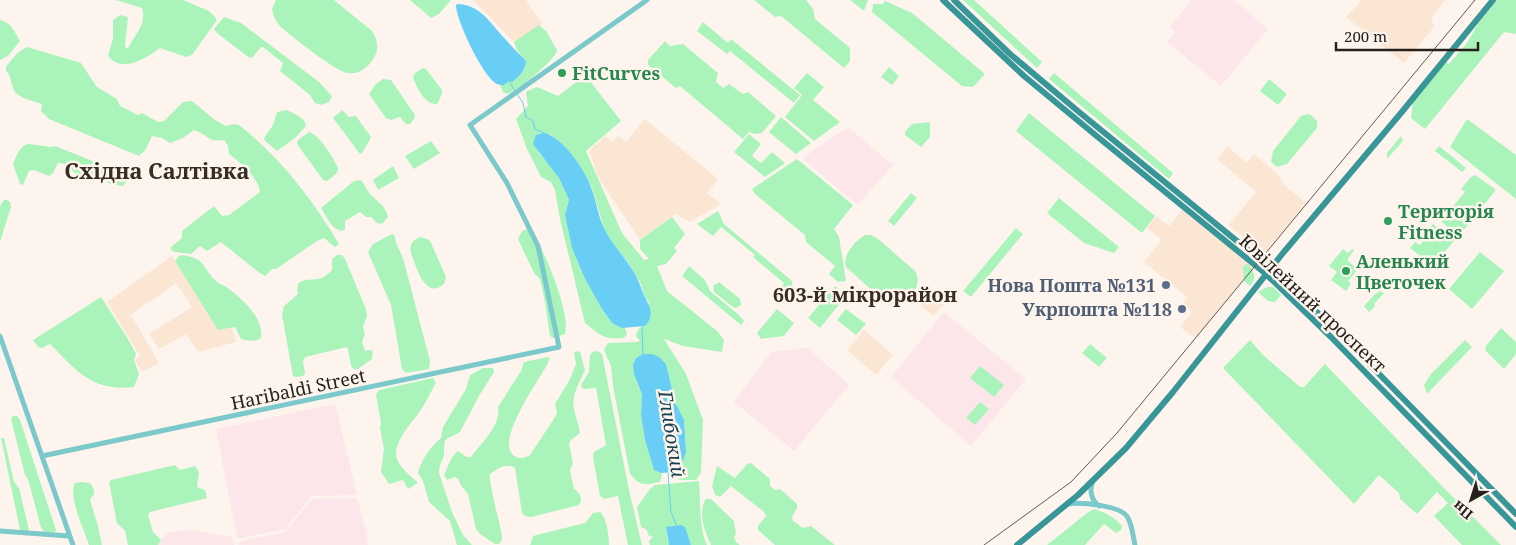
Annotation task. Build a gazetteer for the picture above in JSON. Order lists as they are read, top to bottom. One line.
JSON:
{"streets":{"main road":["Ювілейний проспект"],"street":["Haribaldi Street"]},"districts":["Східна Салтівка","603-й мікрорайон"],"water":["Глибокий"],"places":["FitCurves","Територія Fitness","Аленький Цветочек","Нова Пошта №131","Укрпошта №118"],"scale_bar":"200 m","north":"bottom left"}
